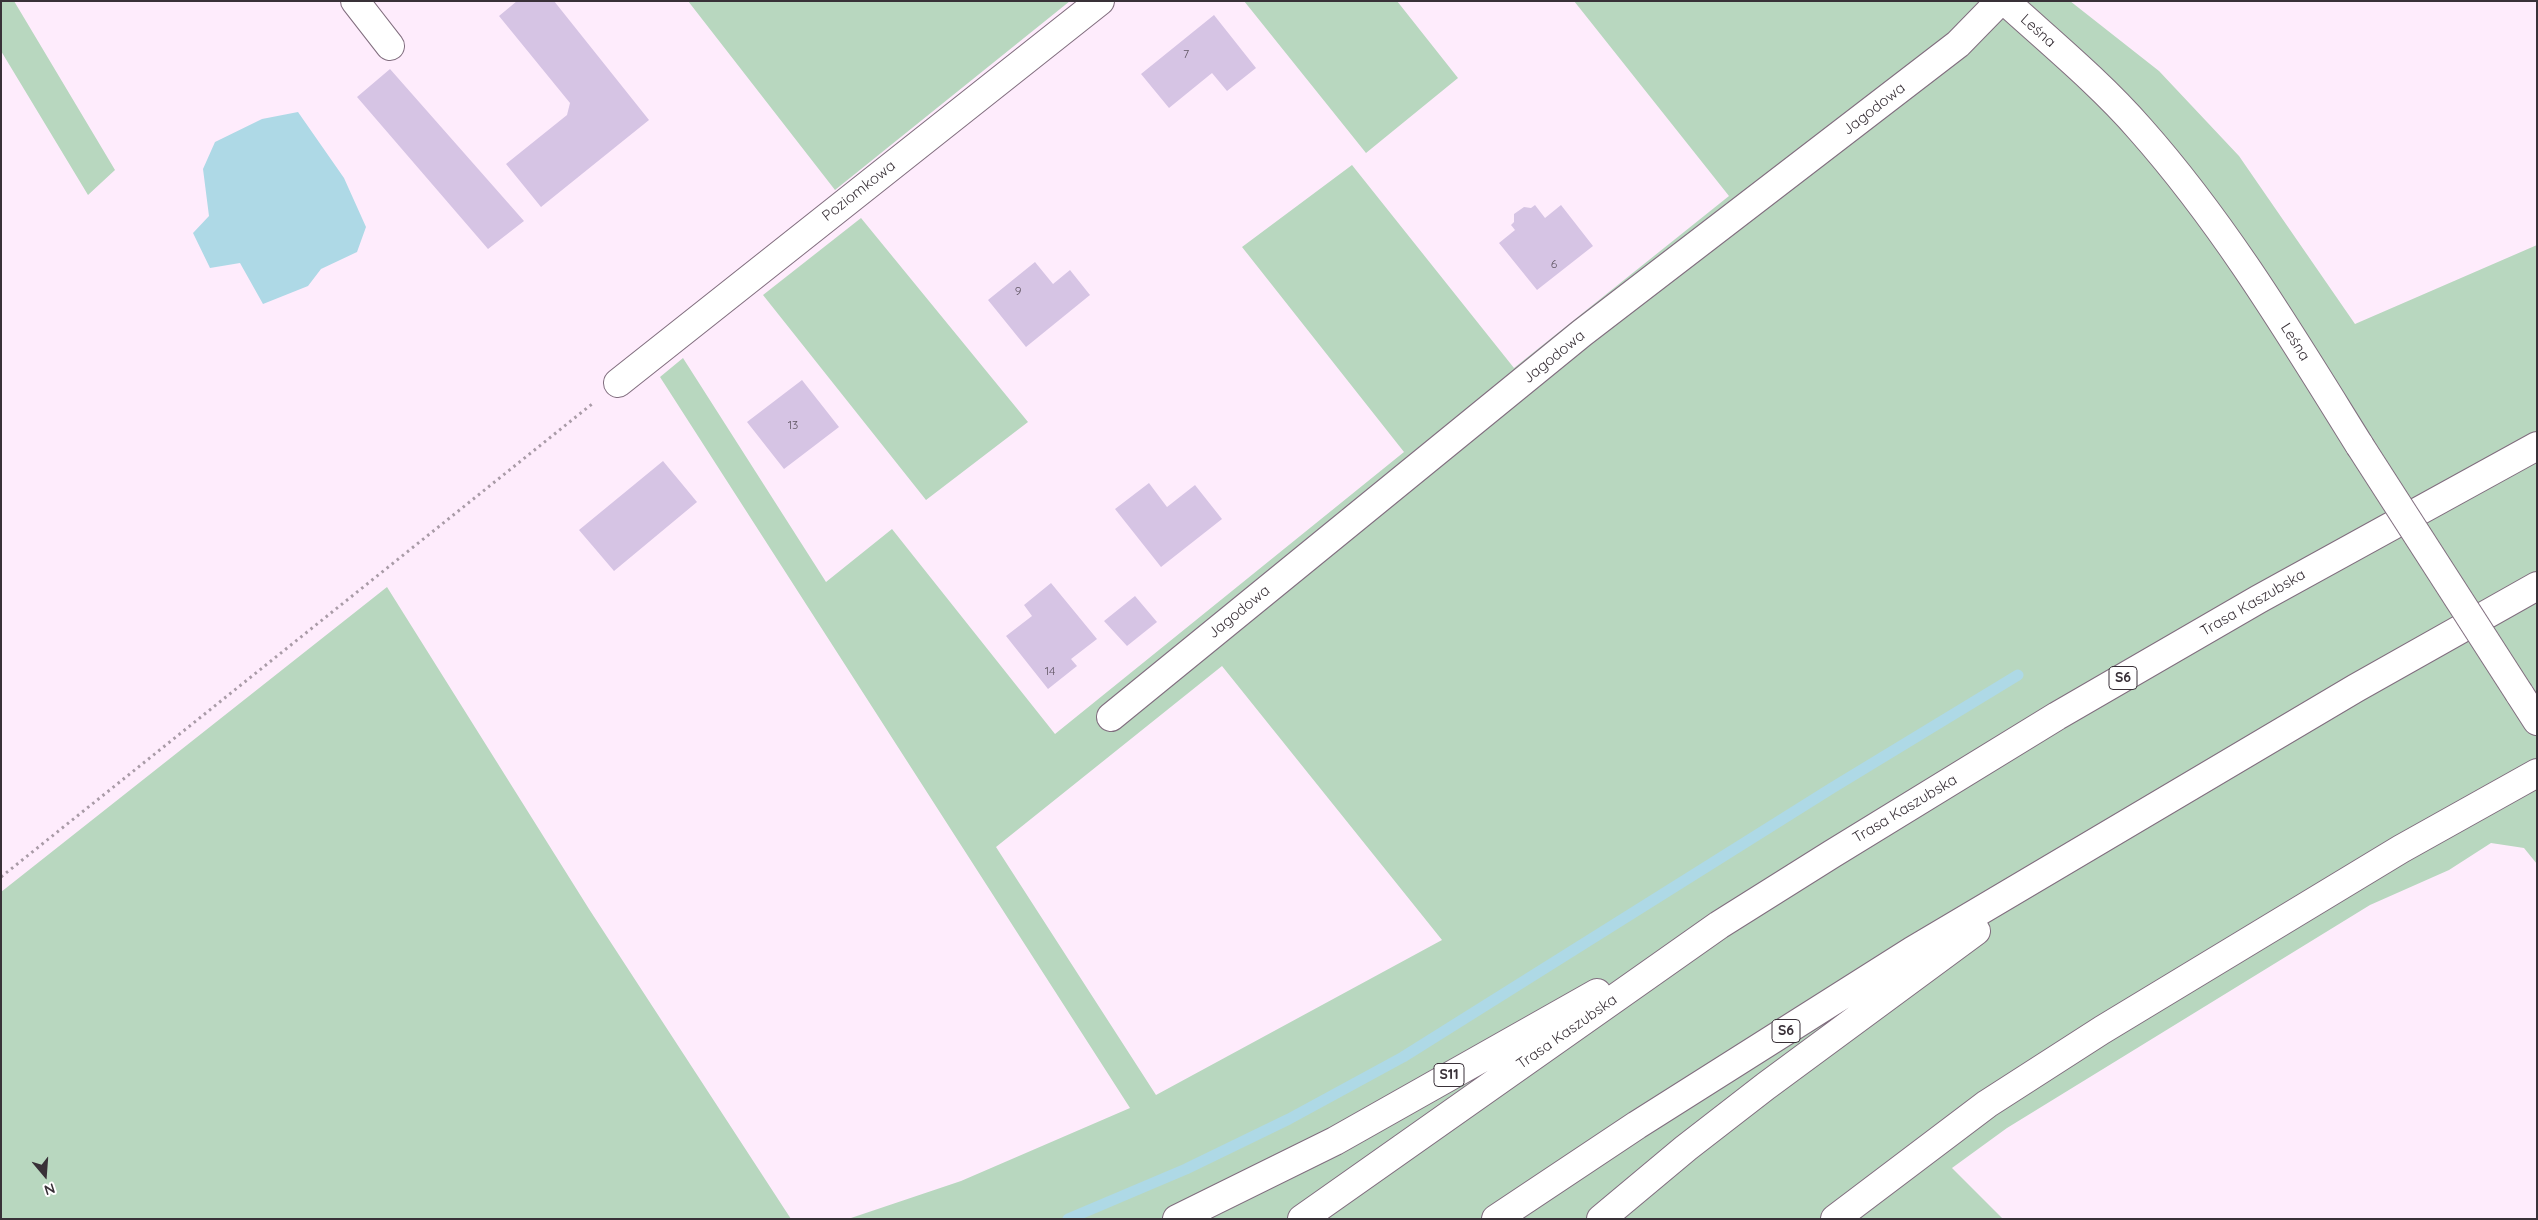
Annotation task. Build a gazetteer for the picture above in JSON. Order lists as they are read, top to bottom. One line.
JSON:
{"streets":{"main road":["Leśna","Jagodowa","Poziomkowa","Trasa Kaszubska","S6","S11"]},"crossings":[["Trasa Kaszubska","S11"]],"house_numbers":["7","6","9","13","14"],"north":"bottom"}
